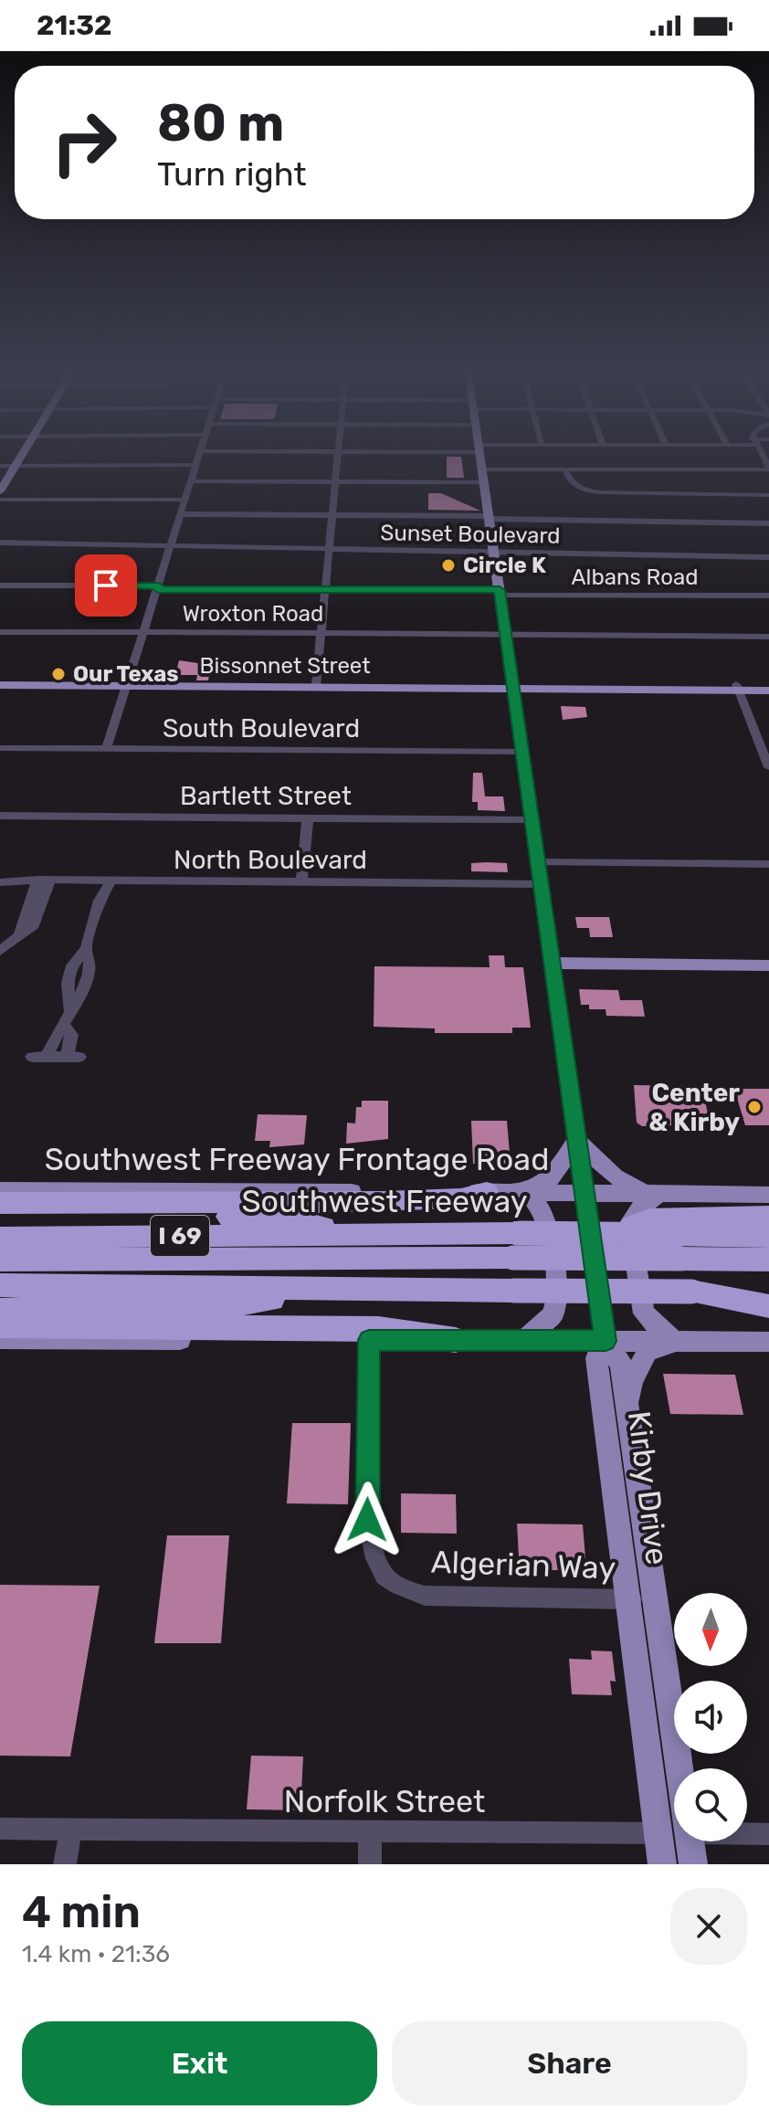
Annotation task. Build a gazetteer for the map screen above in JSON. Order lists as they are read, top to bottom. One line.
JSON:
{"streets":{"highway":["Southwest Freeway","I 69"],"main road":["Bissonnet Street","Southwest Freeway Frontage Road","Kirby Drive"],"street":["Sunset Boulevard","Albans Road","Wroxton Road","South Boulevard","Bartlett Street","North Boulevard","Algerian Way","Norfolk Street"]},"crossings":[["Sunset Boulevard","Kirby Drive"],["Albans Road","Kirby Drive"],["Wroxton Road","Kirby Drive"],["Bissonnet Street","Kirby Drive"],["South Boulevard","Kirby Drive"],["Bartlett Street","Kirby Drive"],["North Boulevard","Kirby Drive"],["Southwest Freeway Frontage Road","Kirby Drive"],["Kirby Drive","Algerian Way"],["Kirby Drive","Norfolk Street"]],"places":["Circle K","Our Texas","Center & Kirby"],"north":"bottom","page":{"status":"21:32","turn":["80 m","Turn right"],"heading":["4 min","1.4 km · 21:36"],"buttons":["Exit","Share"]}}
